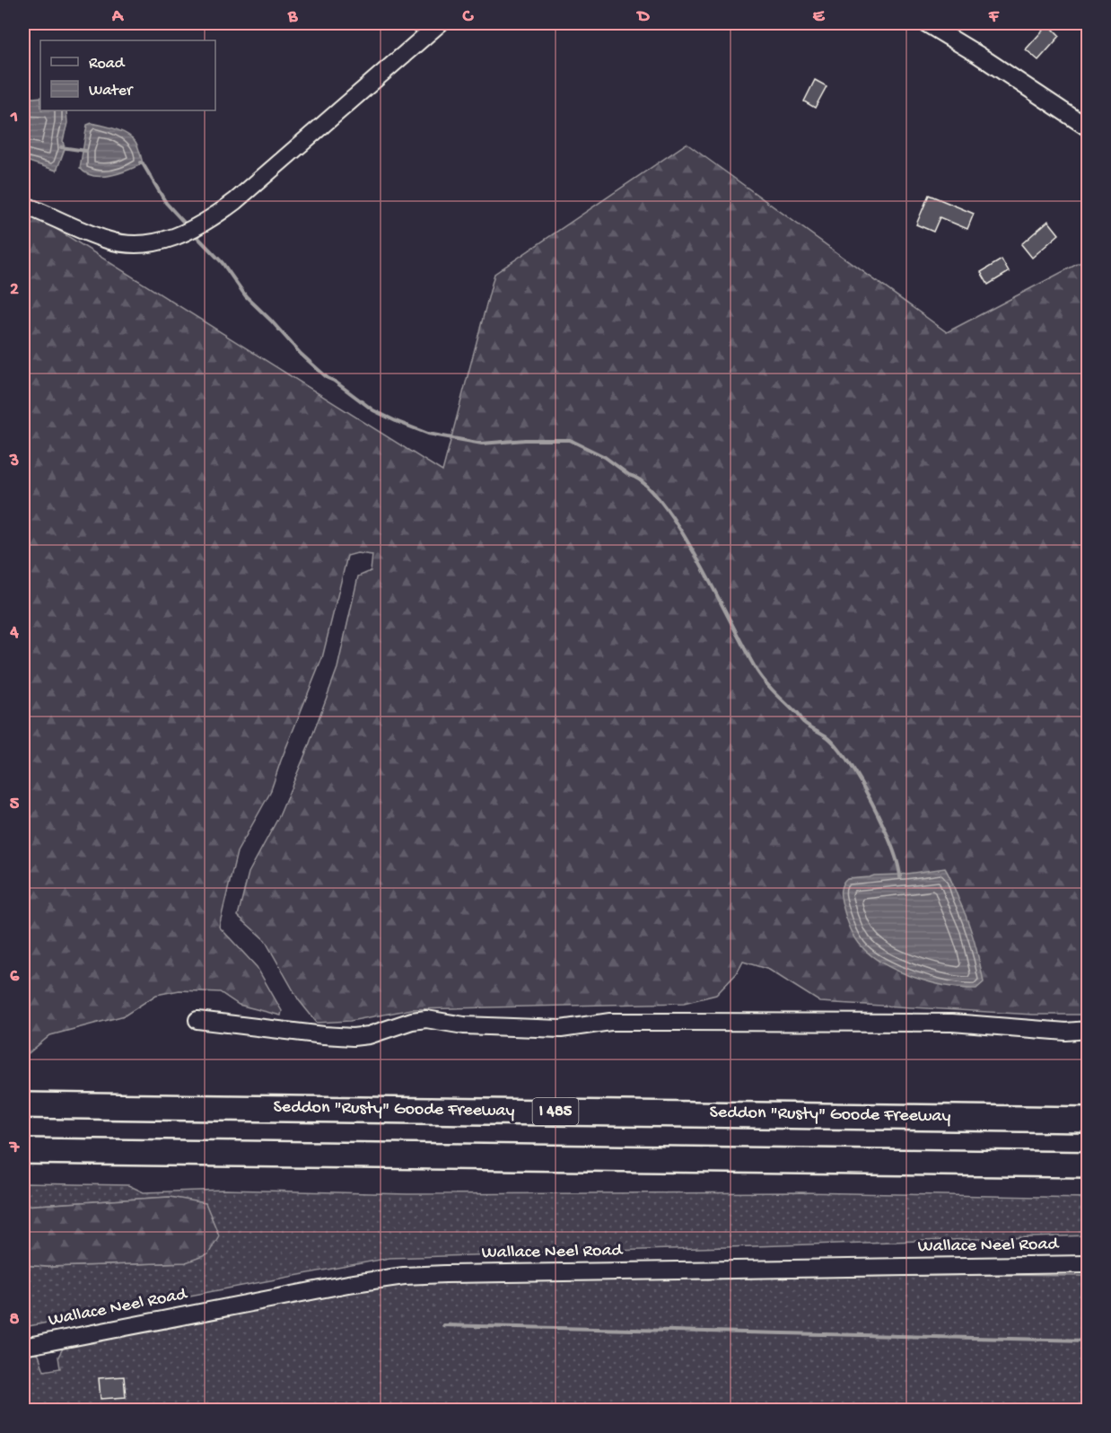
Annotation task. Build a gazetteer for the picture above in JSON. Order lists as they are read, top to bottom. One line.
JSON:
{"streets":{"highway":["Seddon \"Rusty\" Goode Freeway","I 485"],"street":["Wallace Neel Road"]},"legend":["Road","Water"],"grid":{"columns":["A","B","C","D","E","F"],"rows":["1","2","3","4","5","6","7","8"]}}
